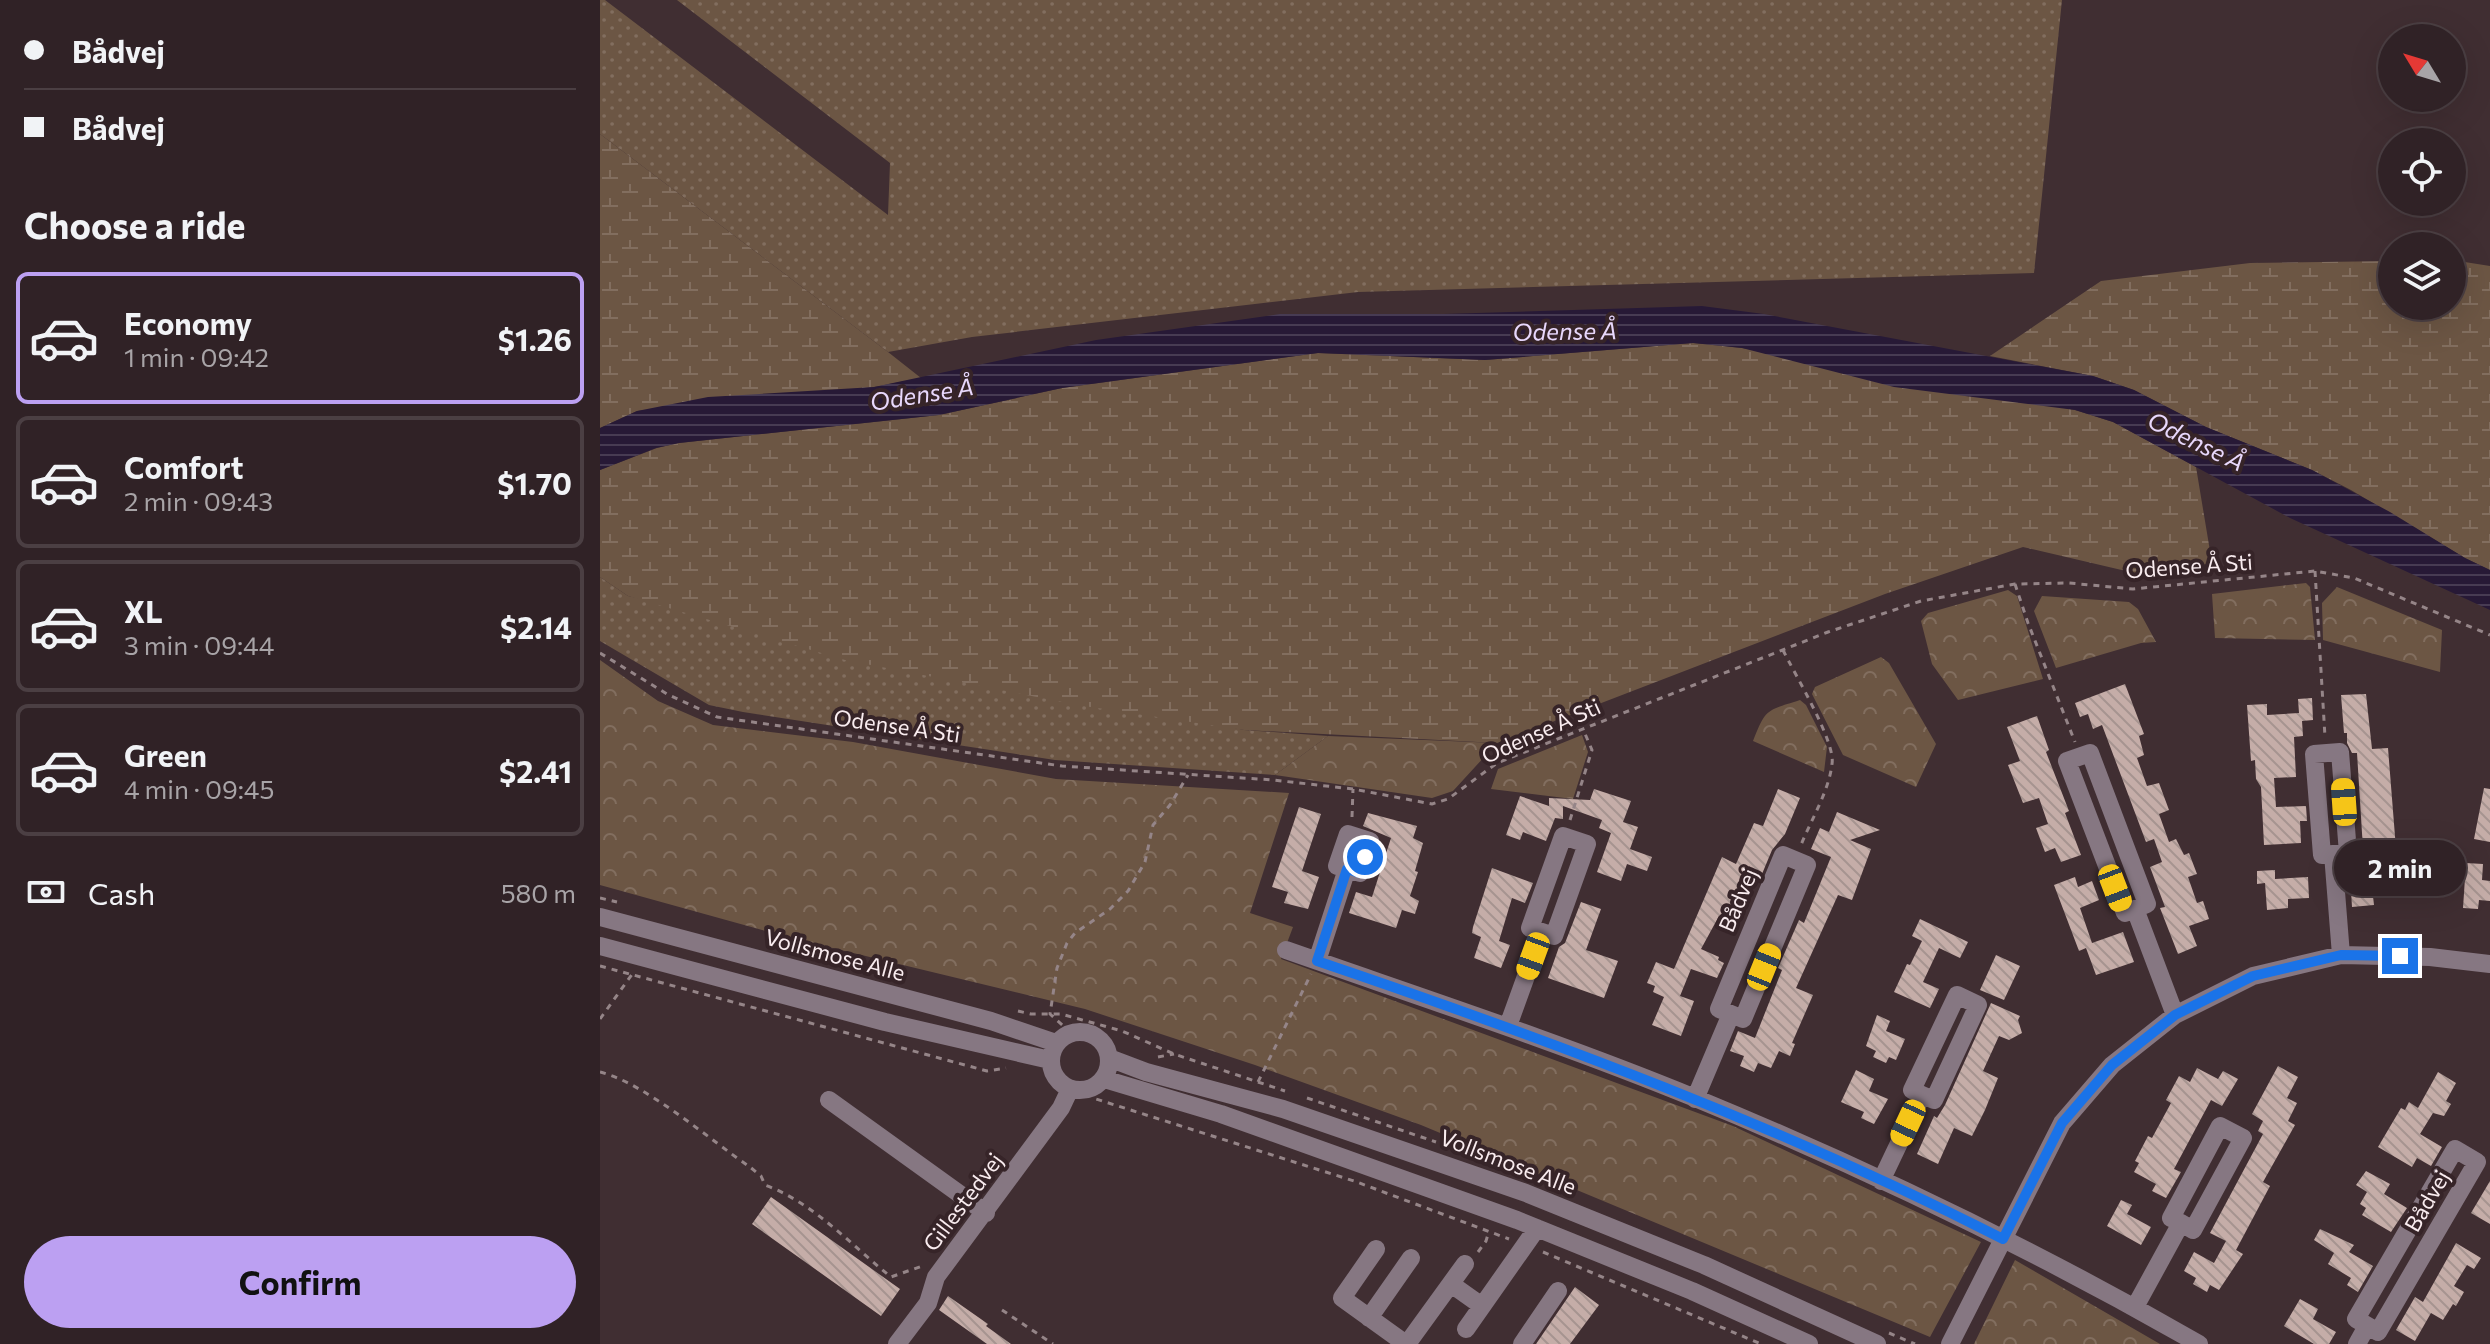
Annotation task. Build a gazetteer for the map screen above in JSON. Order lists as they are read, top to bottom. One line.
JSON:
{"streets":{"street":["Bådvej","Vollsmose Alle","Gillestedvej"],"path":["Odense Å Sti"]},"crossings":[["Vollsmose Alle","Gillestedvej"]],"water":["Odense Å"],"north":"top left","page":{"banner":["Bådvej","Bådvej"],"heading":"Choose a ride","list":[{"name":"Economy","note":"1 min · 09:42","value":"$1.26"},{"name":"Comfort","note":"2 min · 09:43","value":"$1.70"},{"name":"XL","note":"3 min · 09:44","value":"$2.14"},{"name":"Green","note":"4 min · 09:45","value":"$2.41"}],"bubble":"2 min","pay":["Cash","580 m"],"buttons":"Confirm"}}
